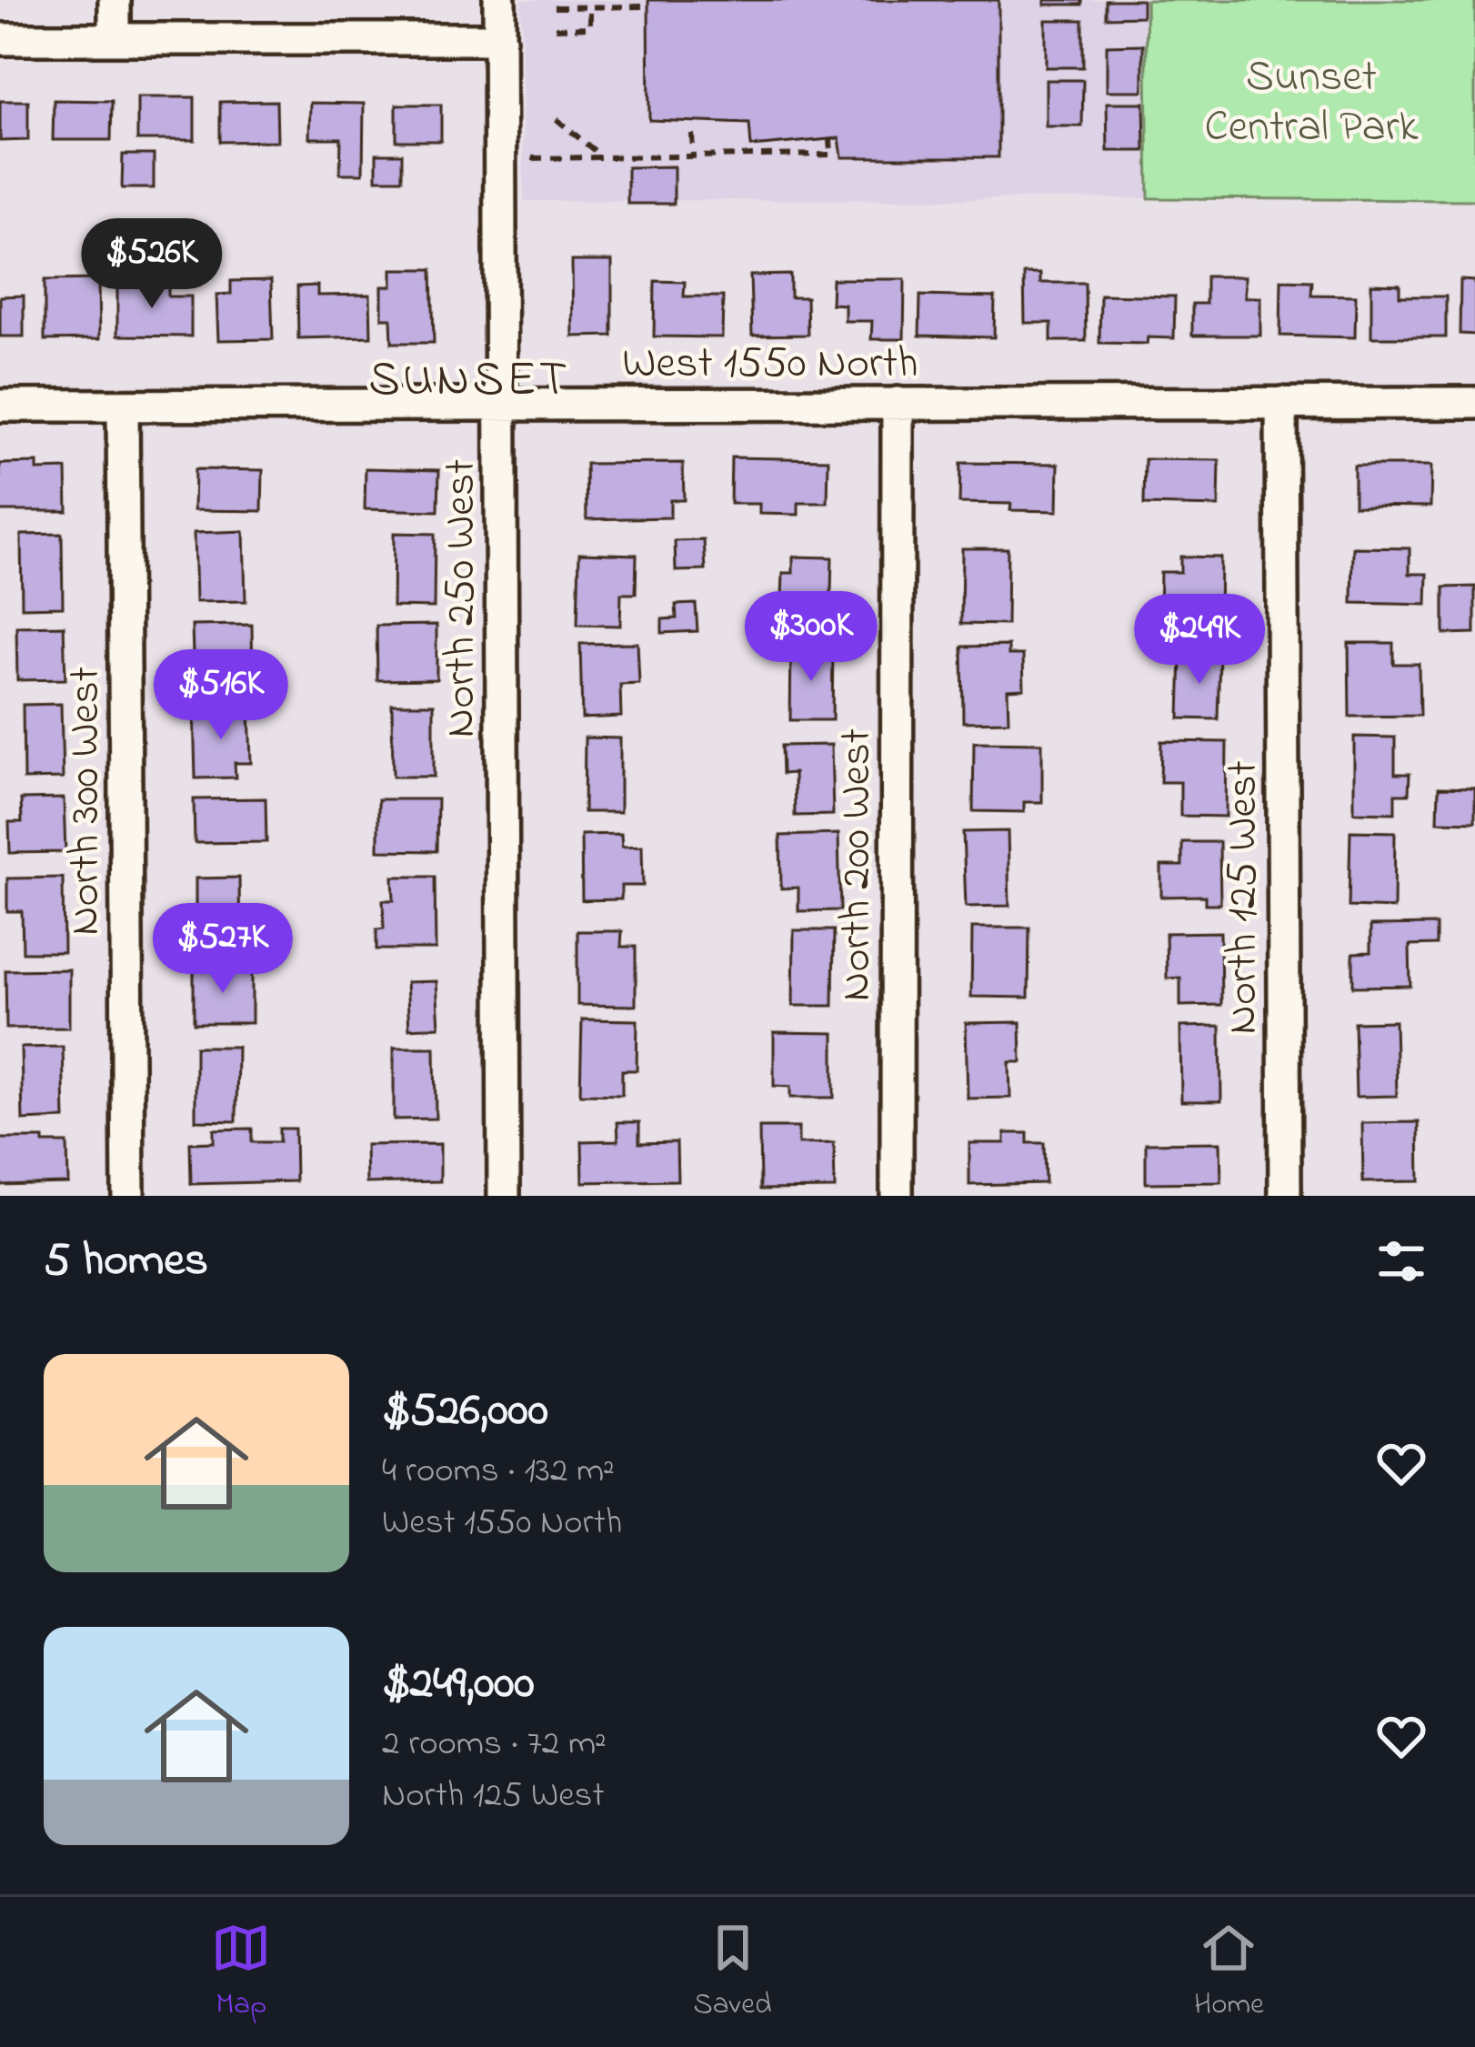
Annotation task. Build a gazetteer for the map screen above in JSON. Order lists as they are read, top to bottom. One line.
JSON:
{"streets":{"street":["West 1550 North","North 250 West","North 300 West","North 200 West","North 125 West"]},"crossings":[["West 1550 North","North 250 West"],["West 1550 North","North 300 West"],["West 1550 North","North 200 West"],["West 1550 North","North 125 West"]],"districts":["SUNSET"],"parks":["Sunset Central Park"],"page":{"price":["$526K","$300K","$249K","$516K","$527K"],"heading":"5 homes","list":[{"name":"$526,000","note":"4 rooms · 132 m² · West 1550 North"},{"name":"$249,000","note":"2 rooms · 72 m² · North 125 West"}],"tabs":["Map","Saved","Home"]}}
